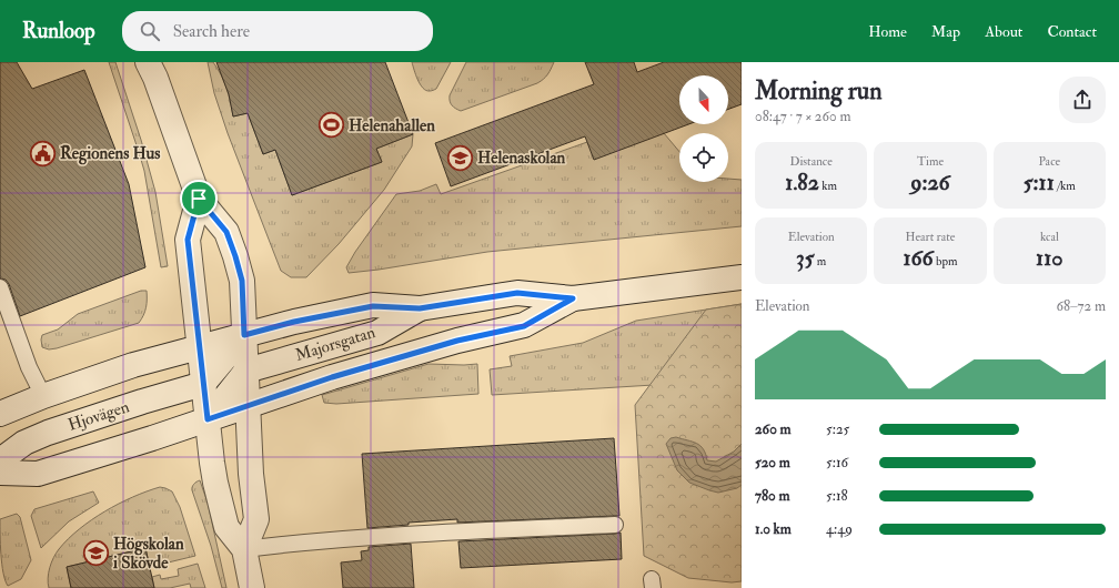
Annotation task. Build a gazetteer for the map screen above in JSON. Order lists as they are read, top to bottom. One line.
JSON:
{"streets":{"main road":["Majorsgatan","Hjovägen"]},"places":{"sports":["Helenahallen"],"public building":["Regionens Hus"],"school or university":["Helenaskolan","Högskolan i Skövde"]},"north":"bottom","page":{"header":"Runloop","search":"Search here","nav":["Home","Map","About","Contact"],"heading":["Morning run","08:47 · 7 × 260 m"],"stats":[["Distance","1.82 km"],["Time","9:26"],["Pace","5:11 /km"],["Elevation","35 m"],["Heart rate","166 bpm"],["kcal","110"]],"chart":["Elevation","68–72 m"],"list":[{"name":"260 m","note":"5:25"},{"name":"520 m","note":"5:16"},{"name":"780 m","note":"5:18"},{"name":"1.0 km","note":"4:49"}]}}
